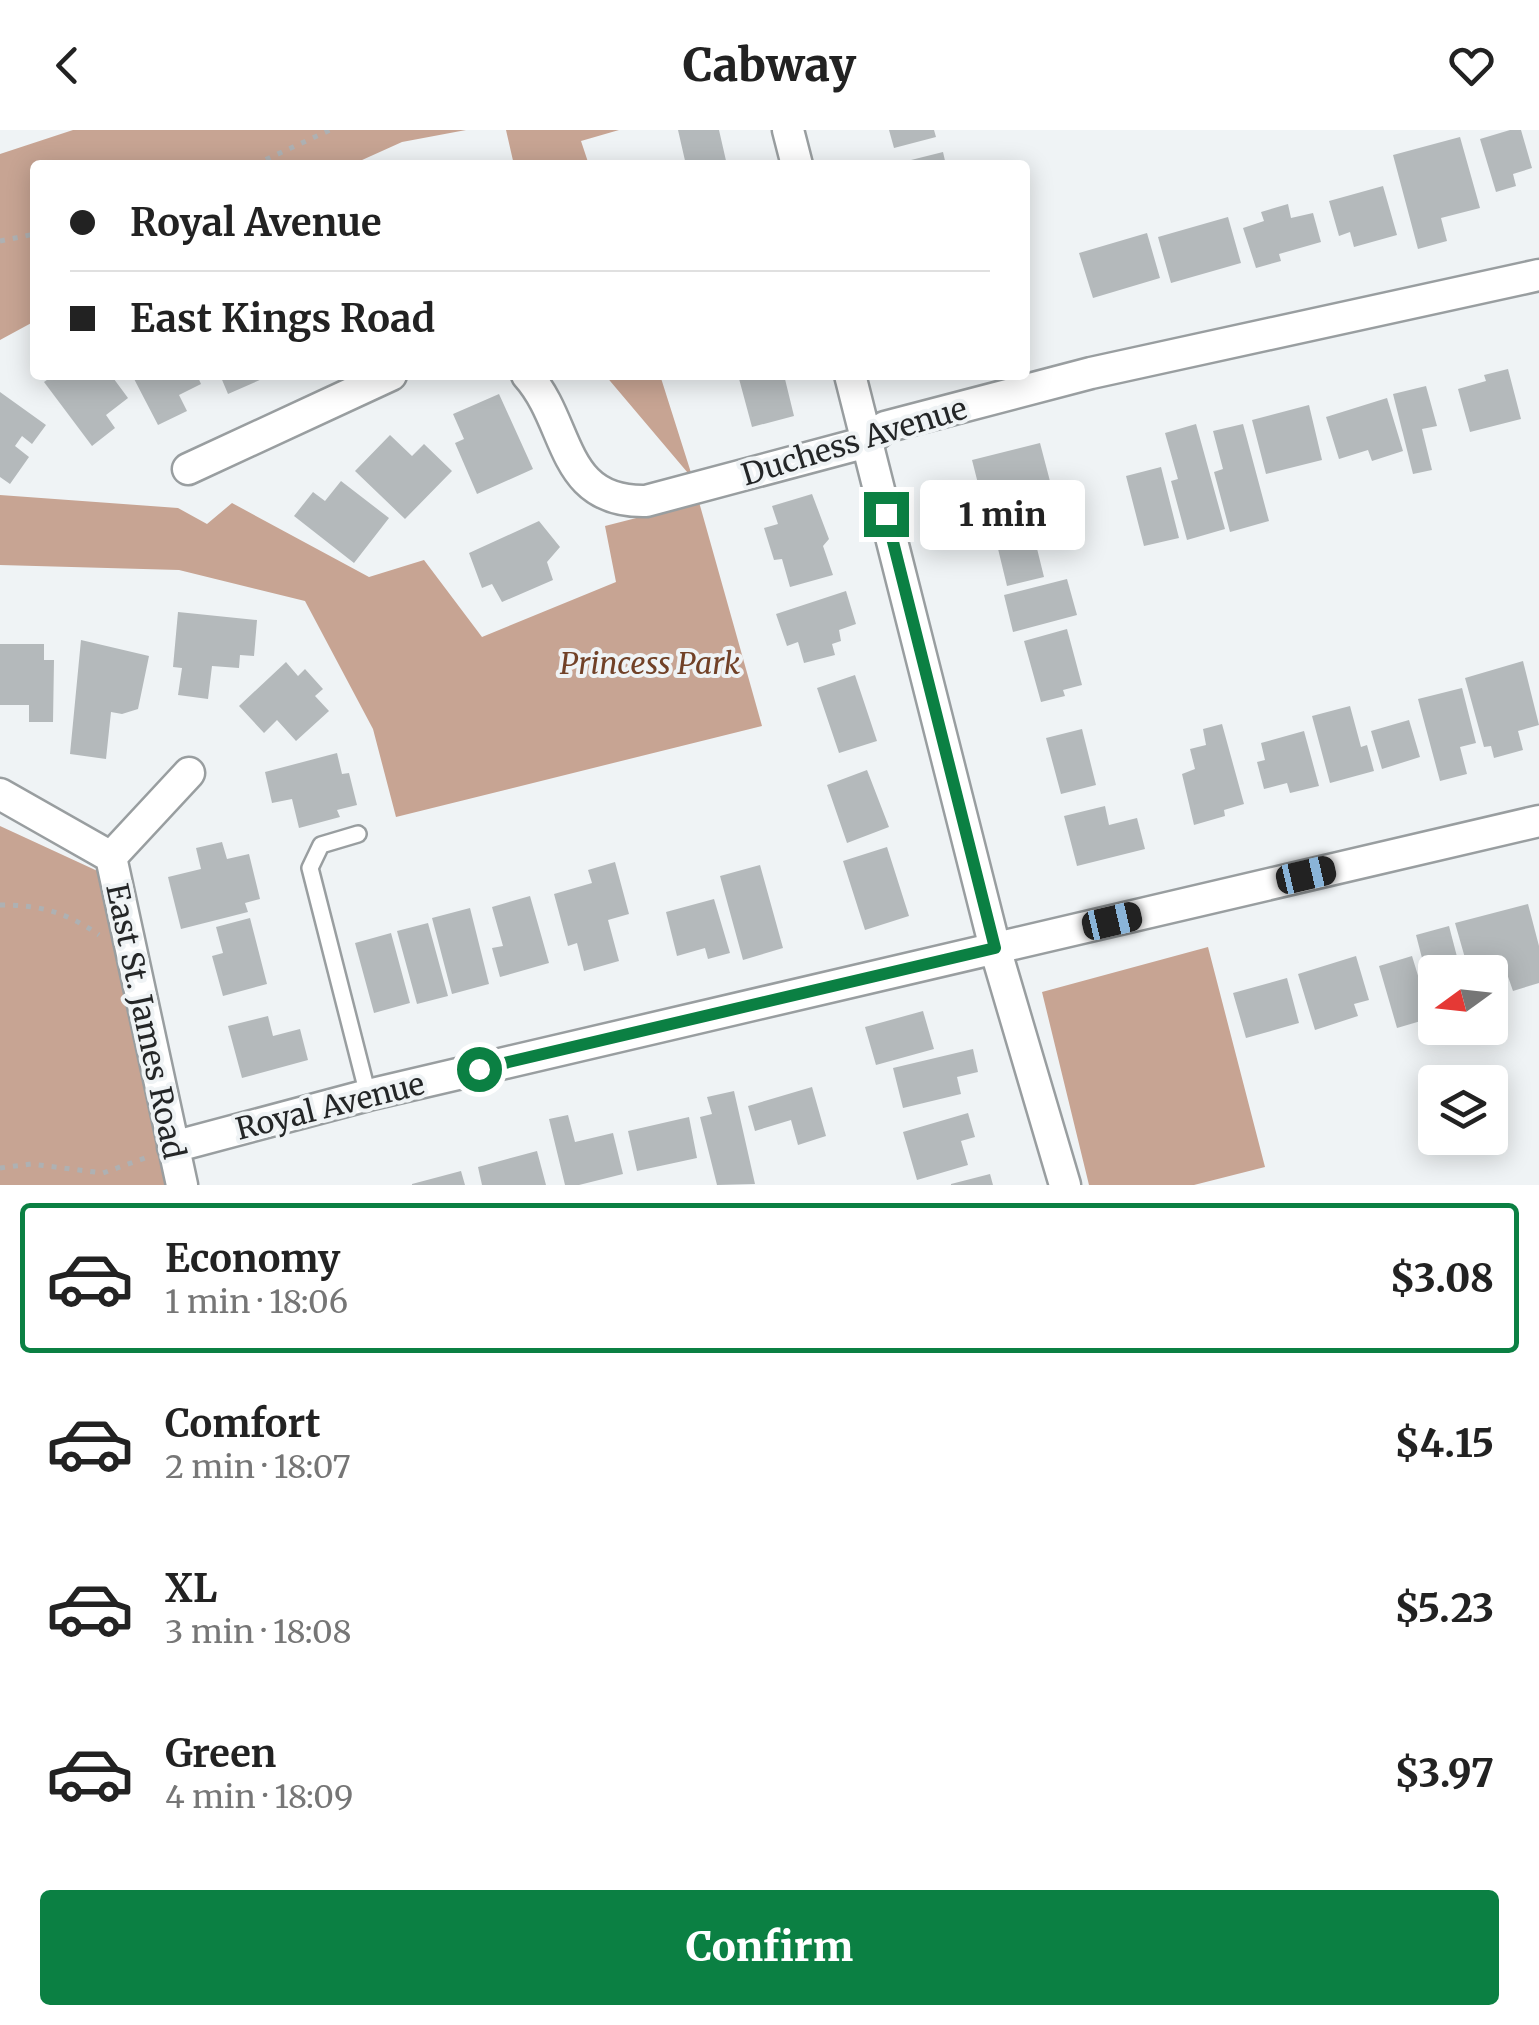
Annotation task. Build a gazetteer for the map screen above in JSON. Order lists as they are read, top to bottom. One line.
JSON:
{"streets":{"street":["Duchess Avenue","East St. James Road","Royal Avenue"]},"crossings":[["East St. James Road","Royal Avenue"]],"parks":["Princess Park"],"north":"left","page":{"header":"Cabway","banner":["Royal Avenue","East Kings Road"],"bubble":"1 min","list":[{"name":"Economy","note":"1 min · 18:06","value":"$3.08"},{"name":"Comfort","note":"2 min · 18:07","value":"$4.15"},{"name":"XL","note":"3 min · 18:08","value":"$5.23"},{"name":"Green","note":"4 min · 18:09","value":"$3.97"}],"buttons":"Confirm"}}
